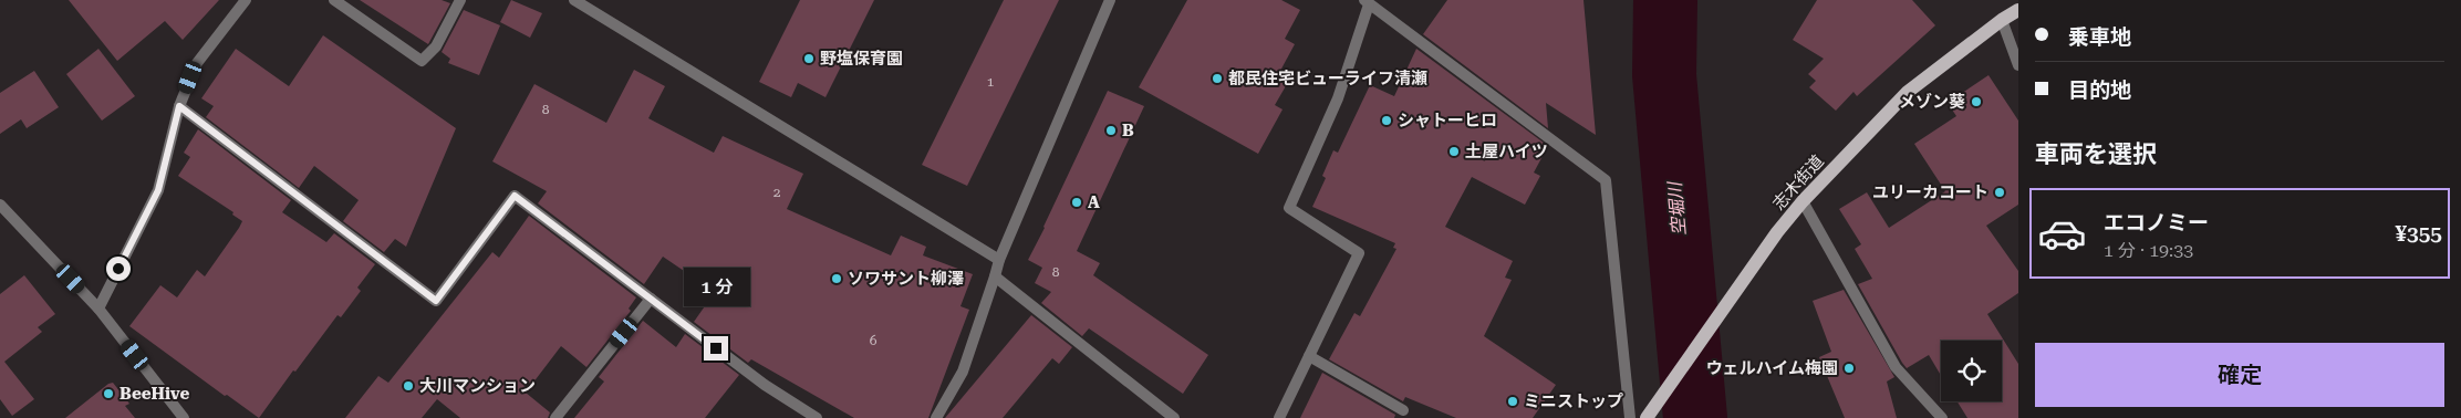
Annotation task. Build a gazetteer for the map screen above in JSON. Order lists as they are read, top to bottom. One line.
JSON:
{"streets":{"main road":["志木街道"]},"water":["空堀川"],"places":["野塩保育園","都民住宅ビューライフ清瀬","メゾン葵","シャトーヒロ","B","土屋ハイツ","ユリーカコート","A","ソワサント柳澤","ウェルハイム梅園","大川マンション","BeeHive","ミニストップ"],"house_numbers":["1","8","2","8","6"],"page":{"banner":["乗車地","目的地"],"heading":"車両を選択","list":[{"name":"エコノミー","note":"1 分 · 19:33","value":"¥355"}],"bubble":"1 分","buttons":"確定"}}
